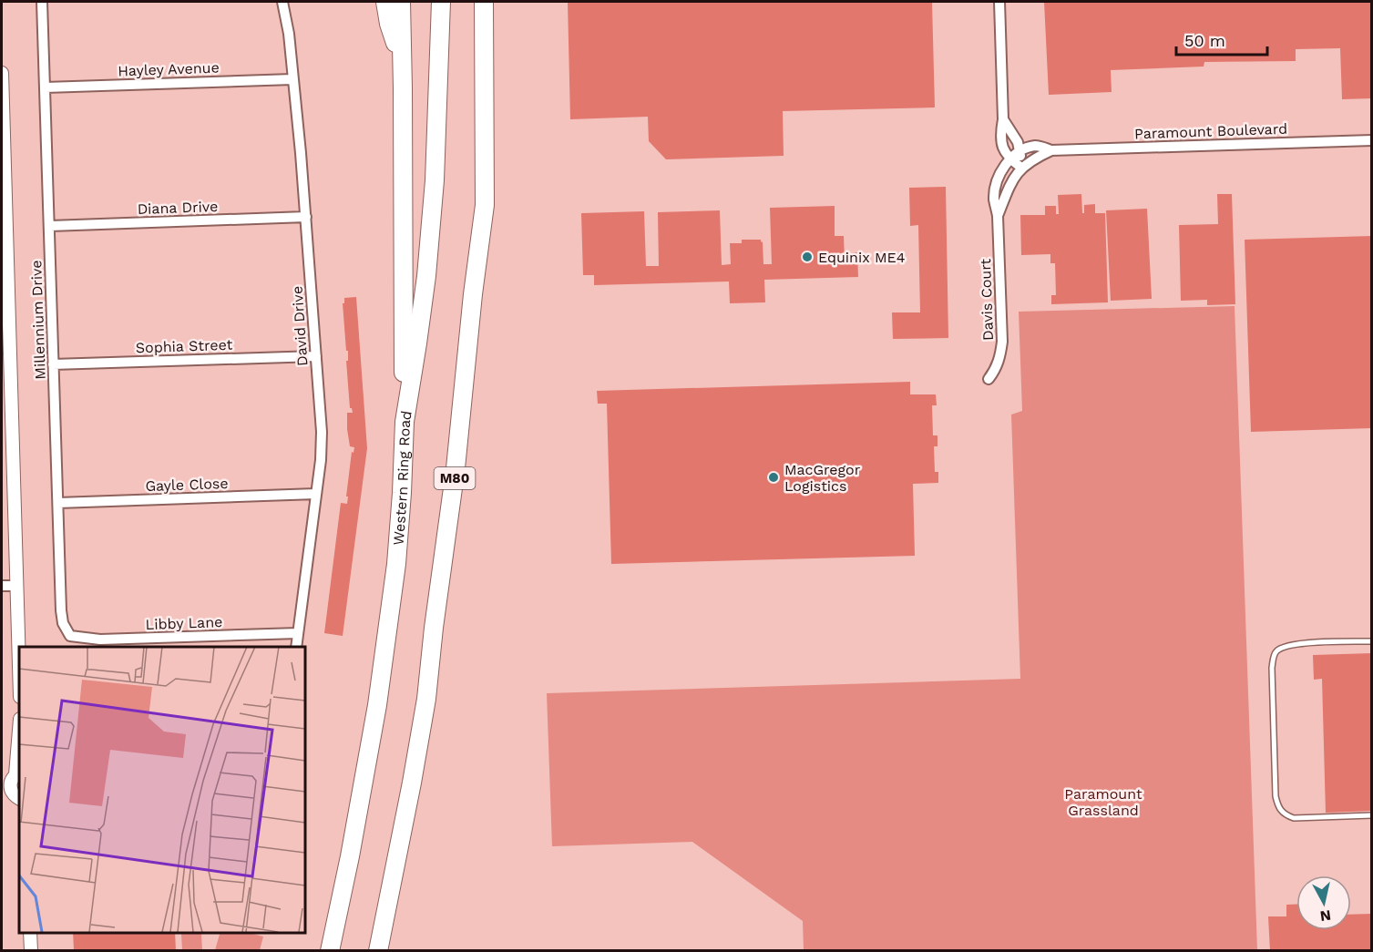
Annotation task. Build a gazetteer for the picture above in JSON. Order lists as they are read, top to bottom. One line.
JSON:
{"streets":{"highway":["Western Ring Road","M80"],"street":["Hayley Avenue","Paramount Boulevard","Diana Drive","Davis Court","Millennium Drive","David Drive","Sophia Street","Gayle Close","Libby Lane"]},"crossings":[["Hayley Avenue","Millennium Drive"],["Hayley Avenue","David Drive"],["Paramount Boulevard","Davis Court"],["Diana Drive","Millennium Drive"],["Diana Drive","David Drive"],["Millennium Drive","Sophia Street"],["Millennium Drive","Gayle Close"],["Millennium Drive","Libby Lane"],["David Drive","Sophia Street"],["David Drive","Gayle Close"],["David Drive","Libby Lane"]],"parks":["Paramount Grassland"],"places":["Equinix ME4","MacGregor Logistics"],"scale_bar":"50 m","north":"bottom"}
